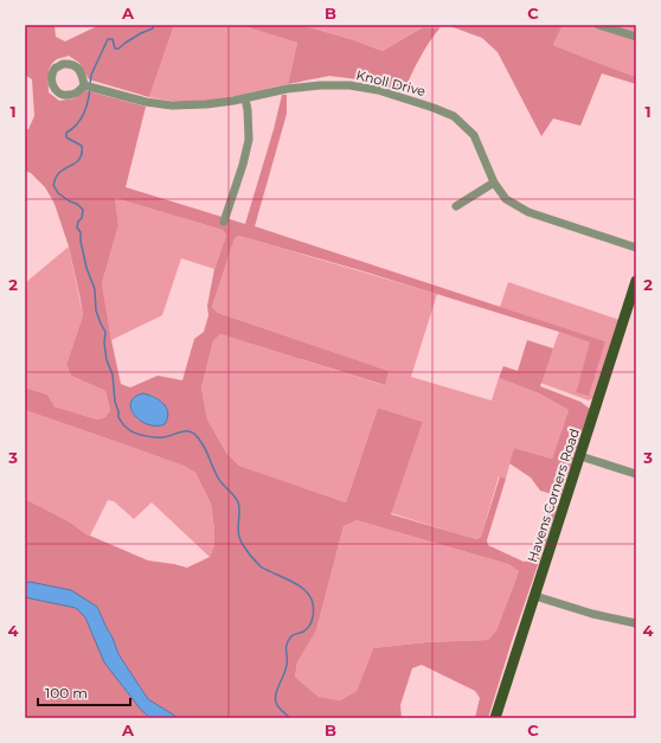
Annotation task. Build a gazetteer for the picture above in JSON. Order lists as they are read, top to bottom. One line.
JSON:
{"streets":{"main road":["Havens Corners Road"],"street":["Knoll Drive"]},"scale_bar":"100 m","grid":{"columns":["A","B","C"],"rows":["1","2","3","4"]}}
